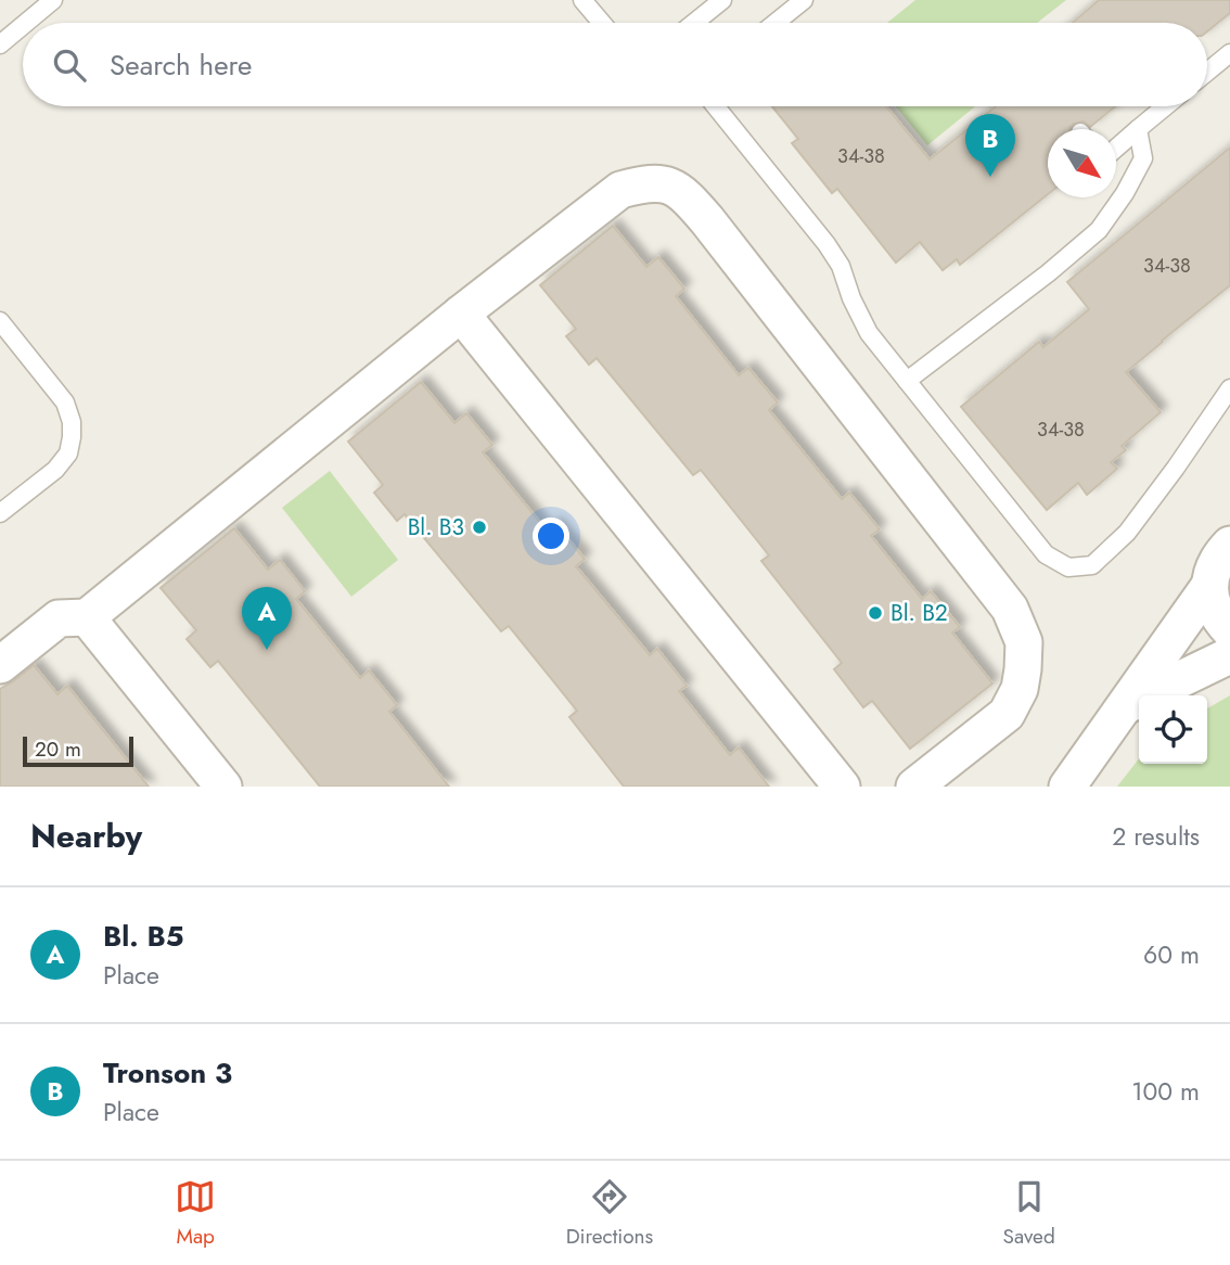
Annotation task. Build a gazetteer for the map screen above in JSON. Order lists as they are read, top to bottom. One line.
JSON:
{"places":["Bl. B3","Bl. B2"],"house_numbers":["34-38","34-38","34-38"],"scale_bar":"20 m","north":"bottom right","page":{"search":"Search here","pins":["B","A"],"scale":"20 m","heading":["Nearby","2 results"],"list":[{"mark":"A","name":"Bl. B5","note":"Place","value":"60 m"},{"mark":"B","name":"Tronson 3","note":"Place","value":"100 m"}],"nav":["Map","Directions","Saved"]}}
